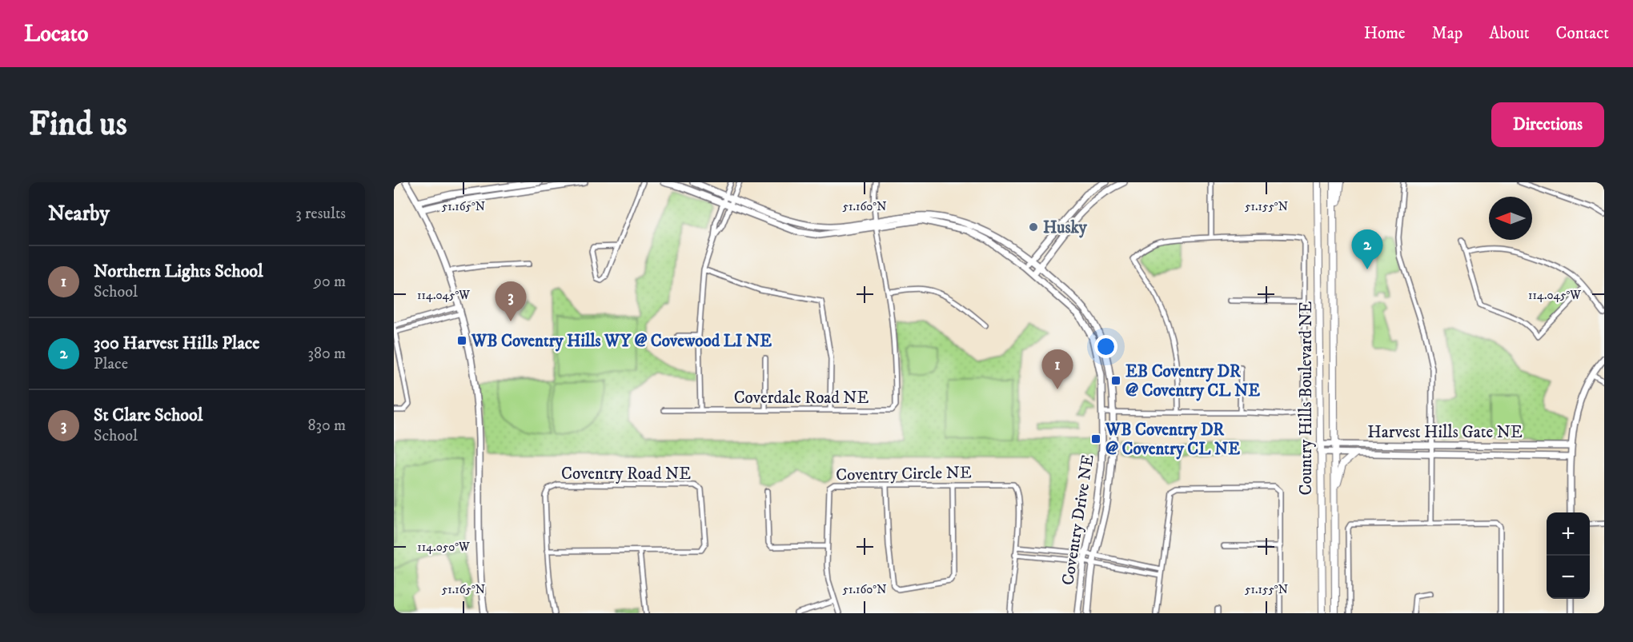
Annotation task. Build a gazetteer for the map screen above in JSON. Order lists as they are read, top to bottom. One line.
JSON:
{"streets":{"main road":["Country Hills Boulevard NE"],"street":["Coverdale Road NE","Harvest Hills Gate NE","Coventry Road NE","Coventry Circle NE","Coventry Drive NE"]},"crossings":[["Coverdale Road NE","Coventry Drive NE"],["Country Hills Boulevard NE","Harvest Hills Gate NE"]],"places":{"other":["Husky"],"transit":["WB Coventry Hills WY @ Covewood LI NE","EB Coventry DR @ Coventry CL NE","WB Coventry DR @ Coventry CL NE"]},"north":"left","page":{"header":"Locato","nav":["Home","Map","About","Contact"],"buttons":"Directions","title":"Find us","heading":["Nearby","3 results"],"pins":["2","3","1"],"list":[{"mark":"1","name":"Northern Lights School","note":"School","value":"90 m"},{"mark":"2","name":"300 Harvest Hills Place","note":"Place","value":"380 m"},{"mark":"3","name":"St Clare School","note":"School","value":"830 m"}],"map_buttons":["+","−"]},"coordinates":["51.165°N","51.160°N","51.155°N","114.045°W","114.050°W"]}
